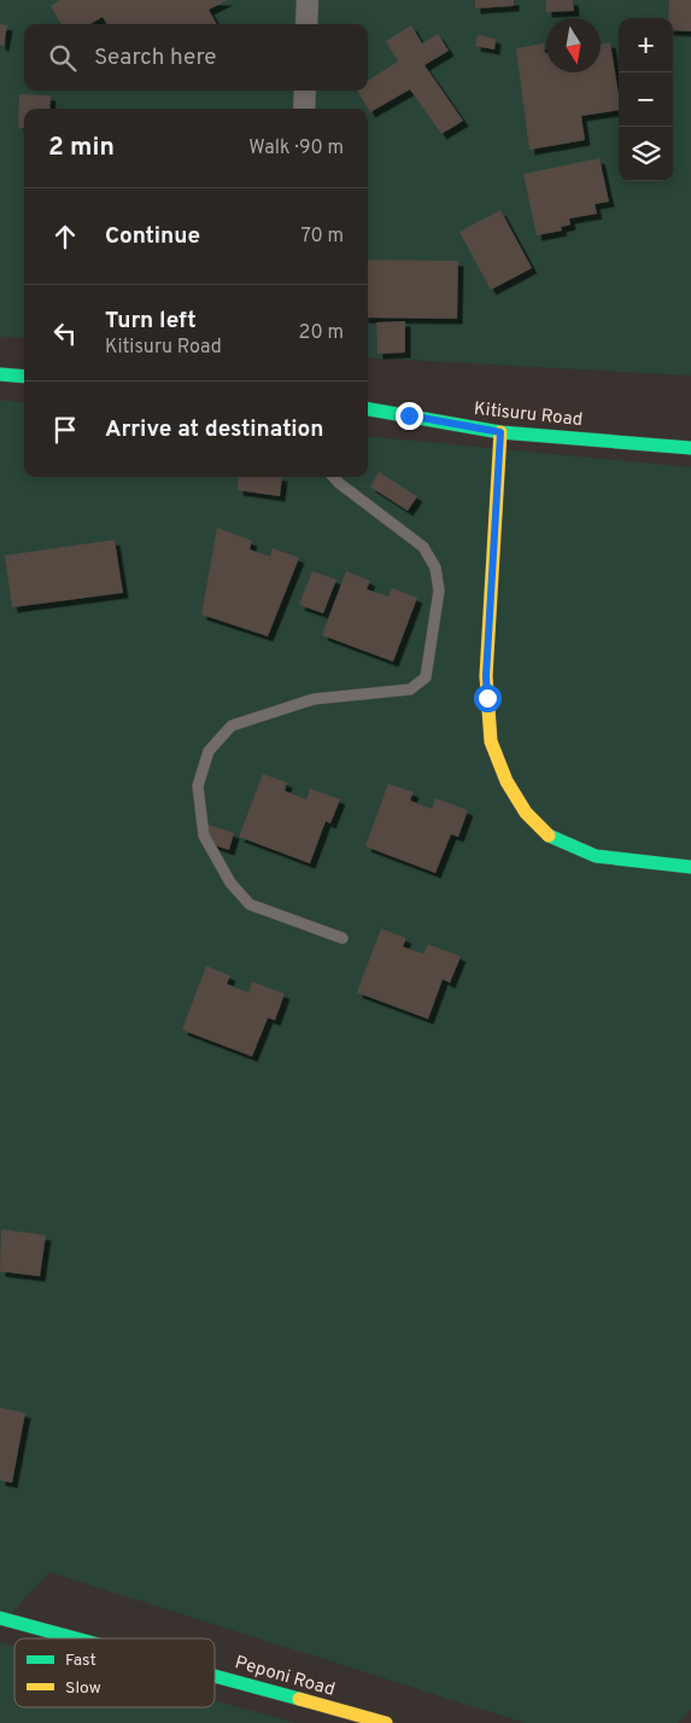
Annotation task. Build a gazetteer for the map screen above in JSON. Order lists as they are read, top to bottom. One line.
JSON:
{"streets":{"main road":["Kitisuru Road","Peponi Road"]},"legend":["Fast","Slow"],"north":"bottom","page":{"map_buttons":["+","−"],"search":"Search here","heading":["2 min","Walk · 90 m"],"list":[["Continue","70 m"],["Turn left","Kitisuru Road","20 m"],"Arrive at destination"]}}
